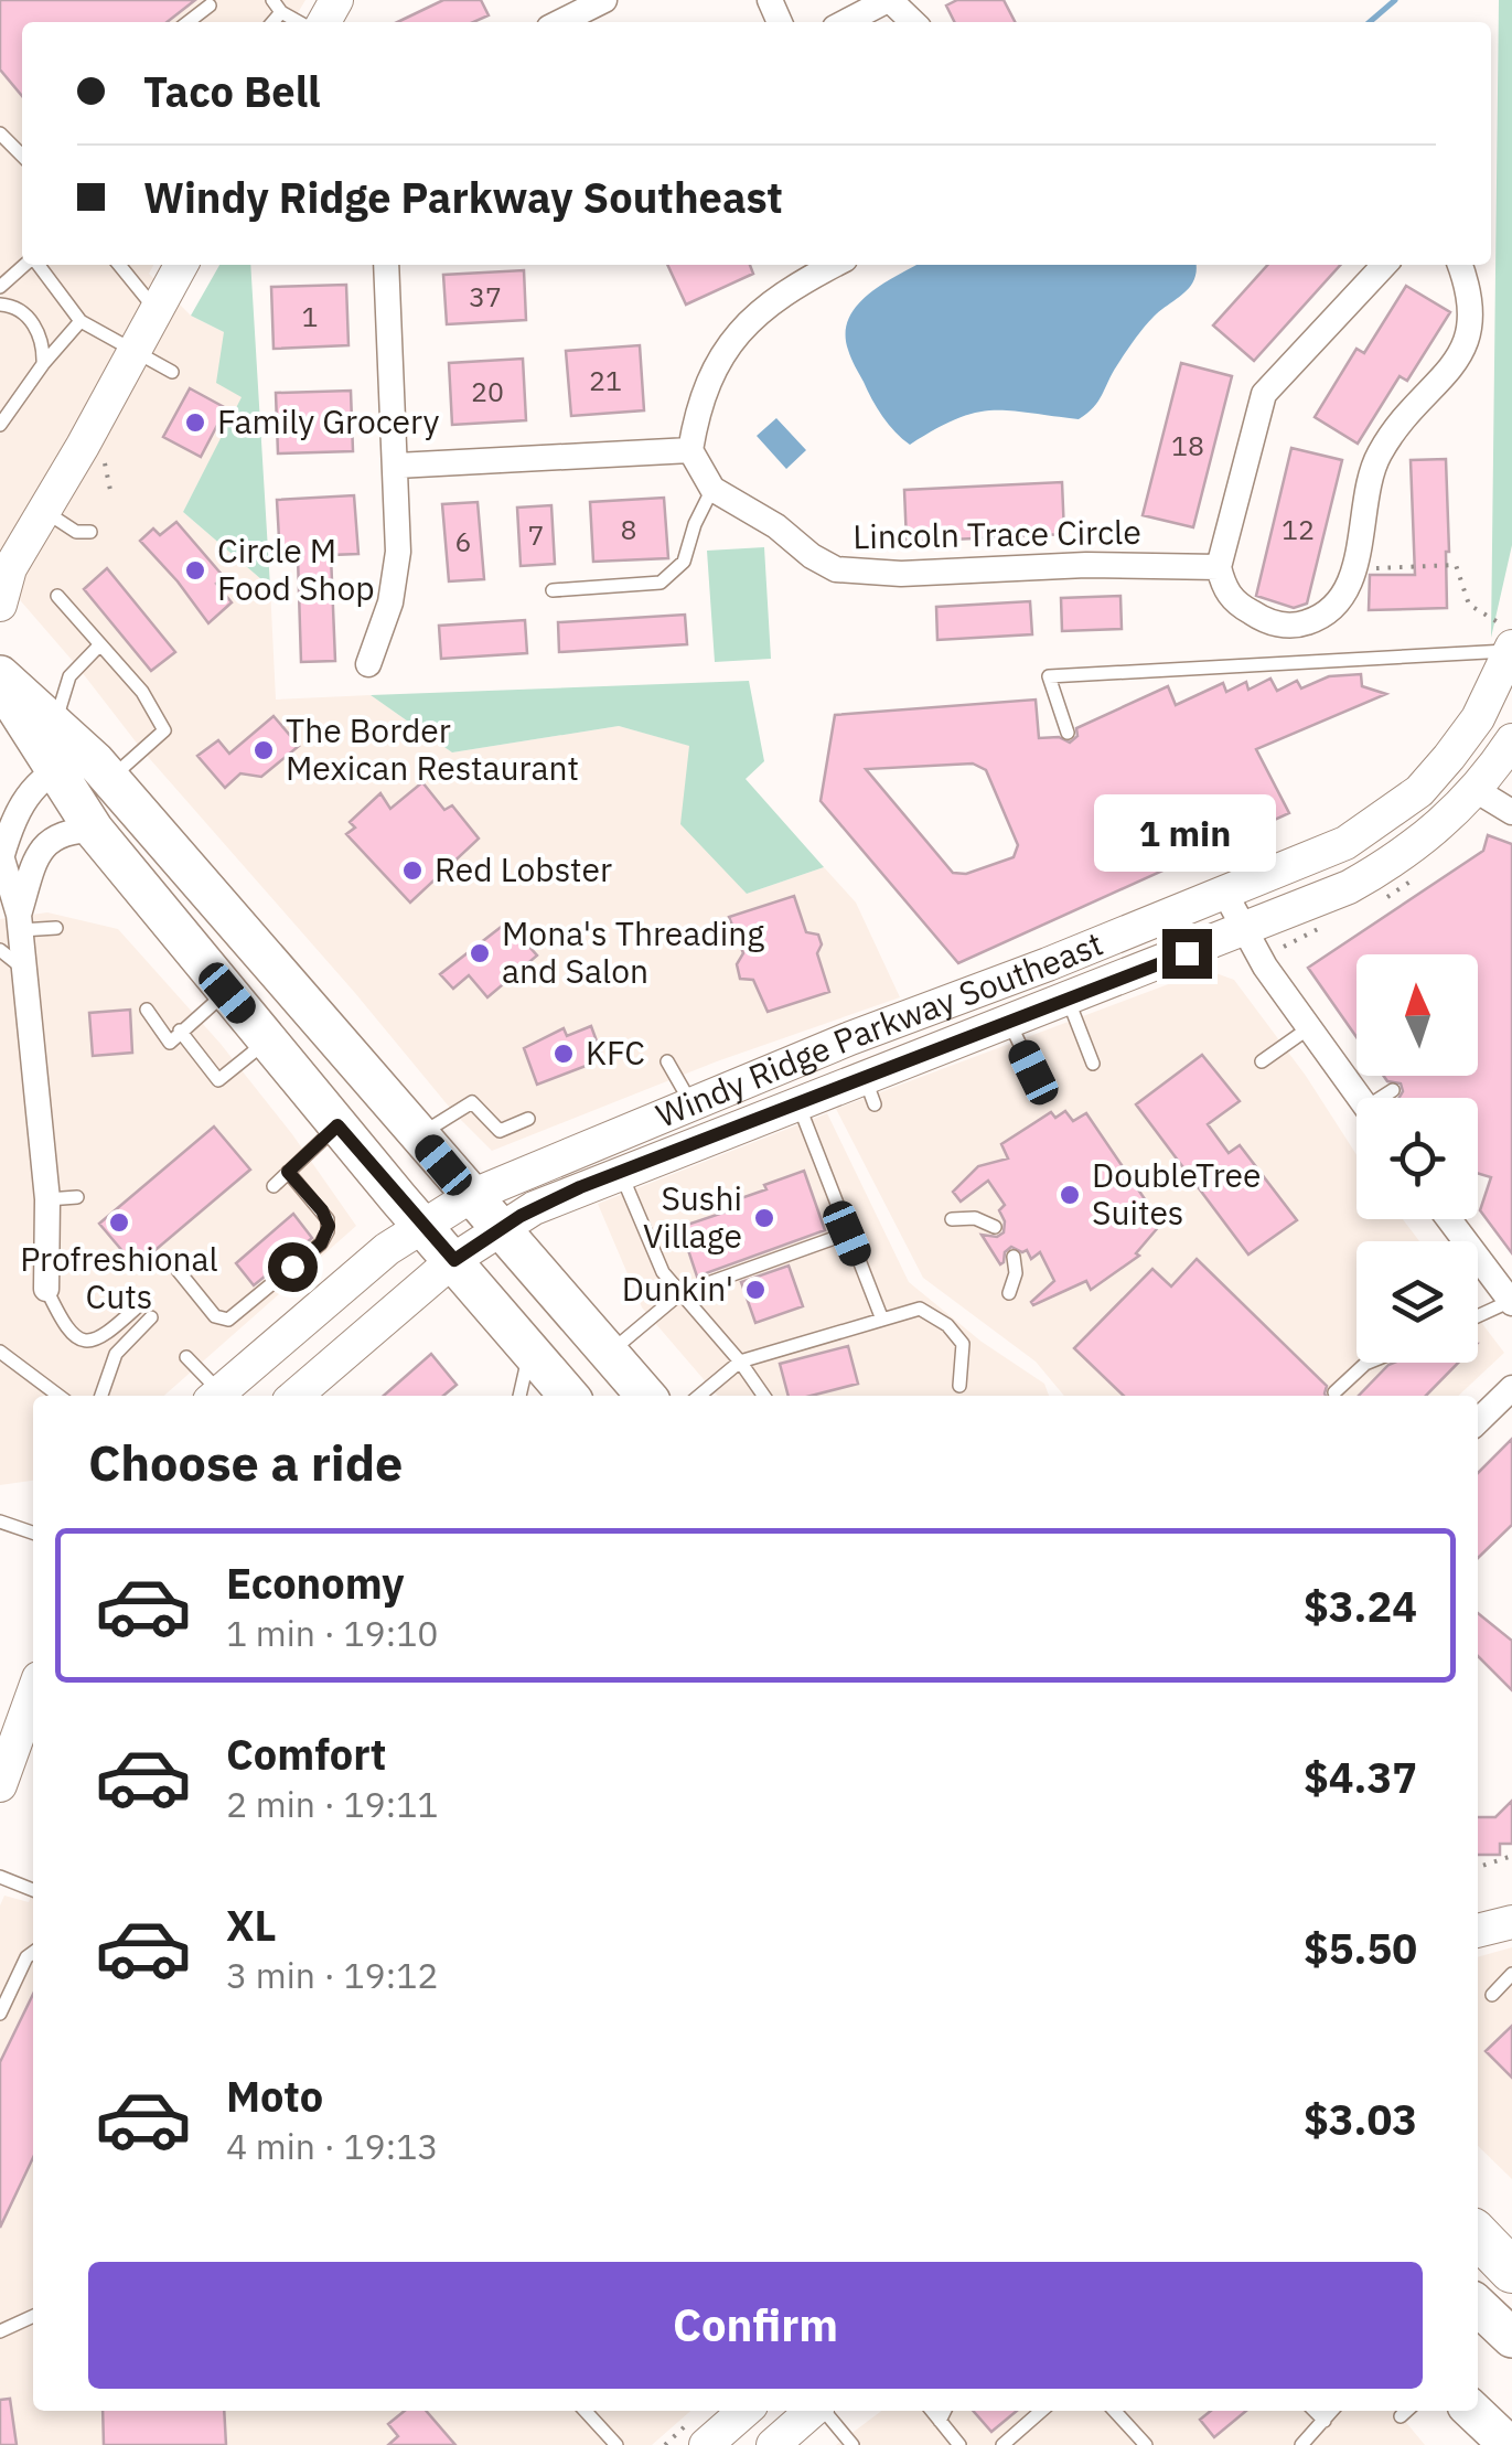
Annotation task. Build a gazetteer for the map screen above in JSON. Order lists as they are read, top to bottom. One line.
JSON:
{"streets":{"main road":["Windy Ridge Parkway Southeast"],"street":["Lincoln Trace Circle"]},"places":["Family Grocery","Circle M Food Shop","The Border Mexican Restaurant","Red Lobster","Mona's Threading and Salon","KFC","DoubleTree Suites","Sushi Village","Profreshional Cuts","Dunkin'"],"house_numbers":["37","1","21","20","18","8","12","7","6"],"north":"top","page":{"banner":["Taco Bell","Windy Ridge Parkway Southeast"],"bubble":"1 min","heading":"Choose a ride","list":[{"name":"Economy","note":"1 min · 19:10","value":"$3.24"},{"name":"Comfort","note":"2 min · 19:11","value":"$4.37"},{"name":"XL","note":"3 min · 19:12","value":"$5.50"},{"name":"Moto","note":"4 min · 19:13","value":"$3.03"}],"buttons":"Confirm"}}
